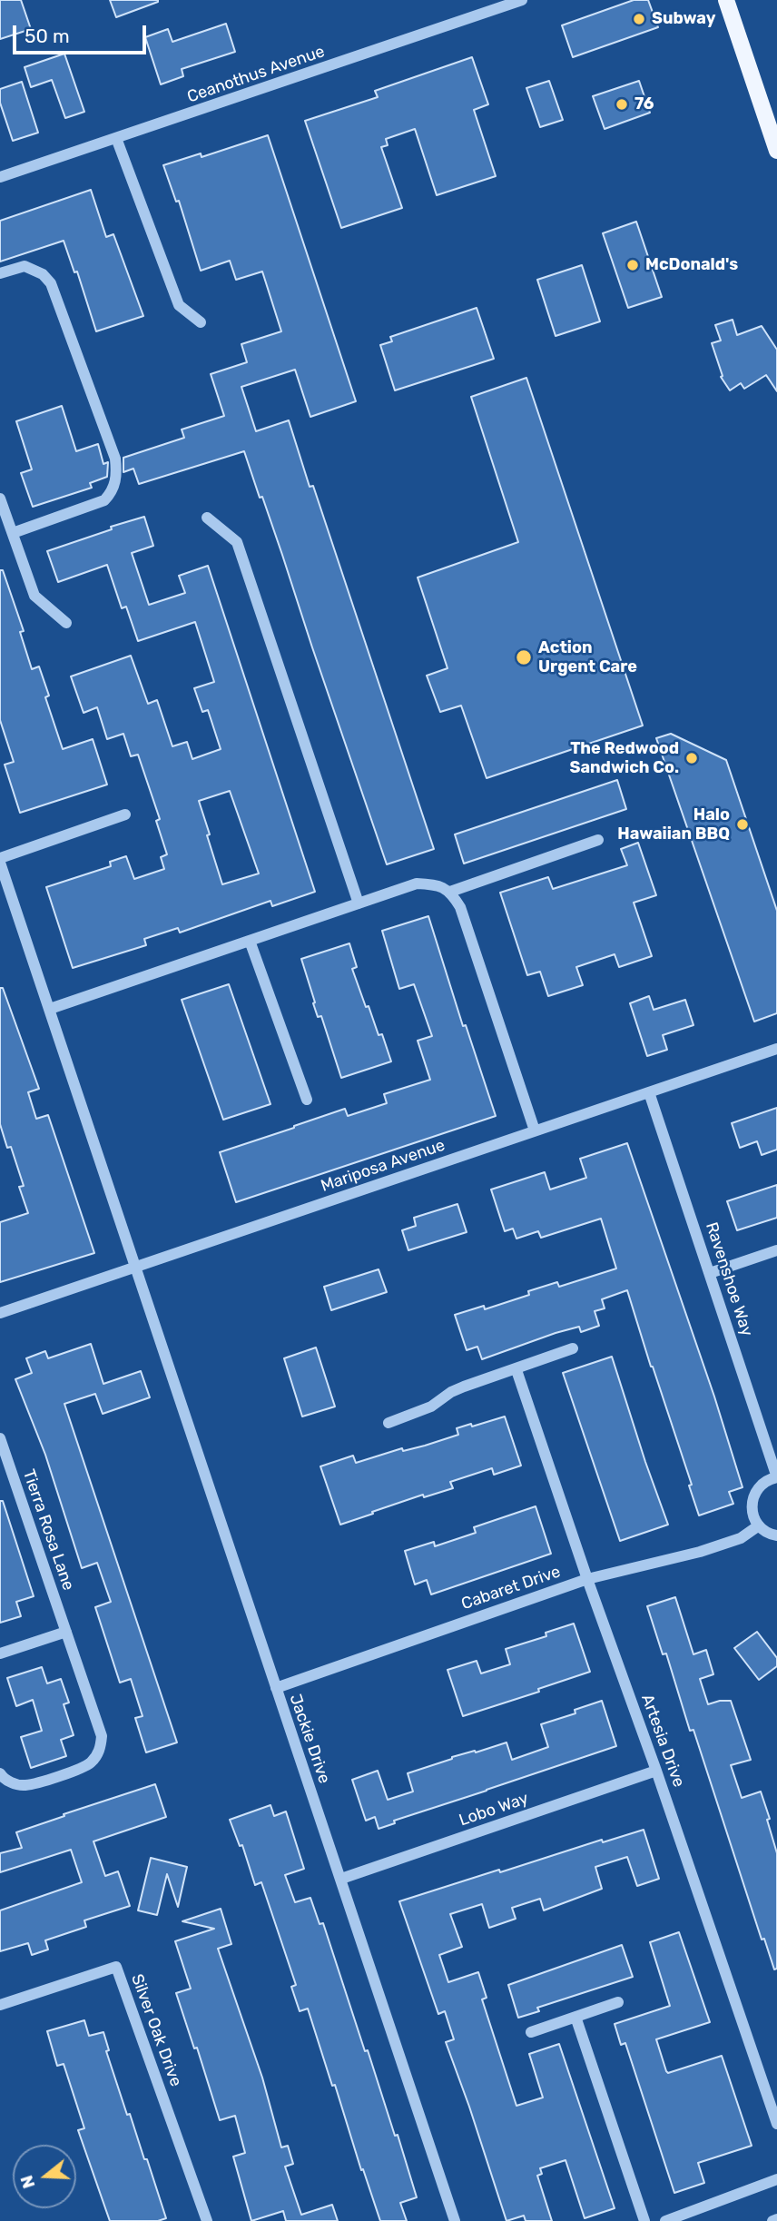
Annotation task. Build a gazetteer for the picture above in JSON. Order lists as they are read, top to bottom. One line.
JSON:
{"streets":{"street":["Ceanothus Avenue","Mariposa Avenue","Ravenshoe Way","Tierra Rosa Lane","Cabaret Drive","Jackie Drive","Artesia Drive","Lobo Way","Silver Oak Drive"]},"crossings":[["Mariposa Avenue","Ravenshoe Way"],["Mariposa Avenue","Jackie Drive"],["Cabaret Drive","Jackie Drive"],["Cabaret Drive","Artesia Drive"],["Jackie Drive","Lobo Way"],["Artesia Drive","Lobo Way"]],"places":["Subway","76","McDonald's","Action Urgent Care","The Redwood Sandwich Co.","Halo Hawaiian BBQ"],"scale_bar":"50 m","north":"left"}
